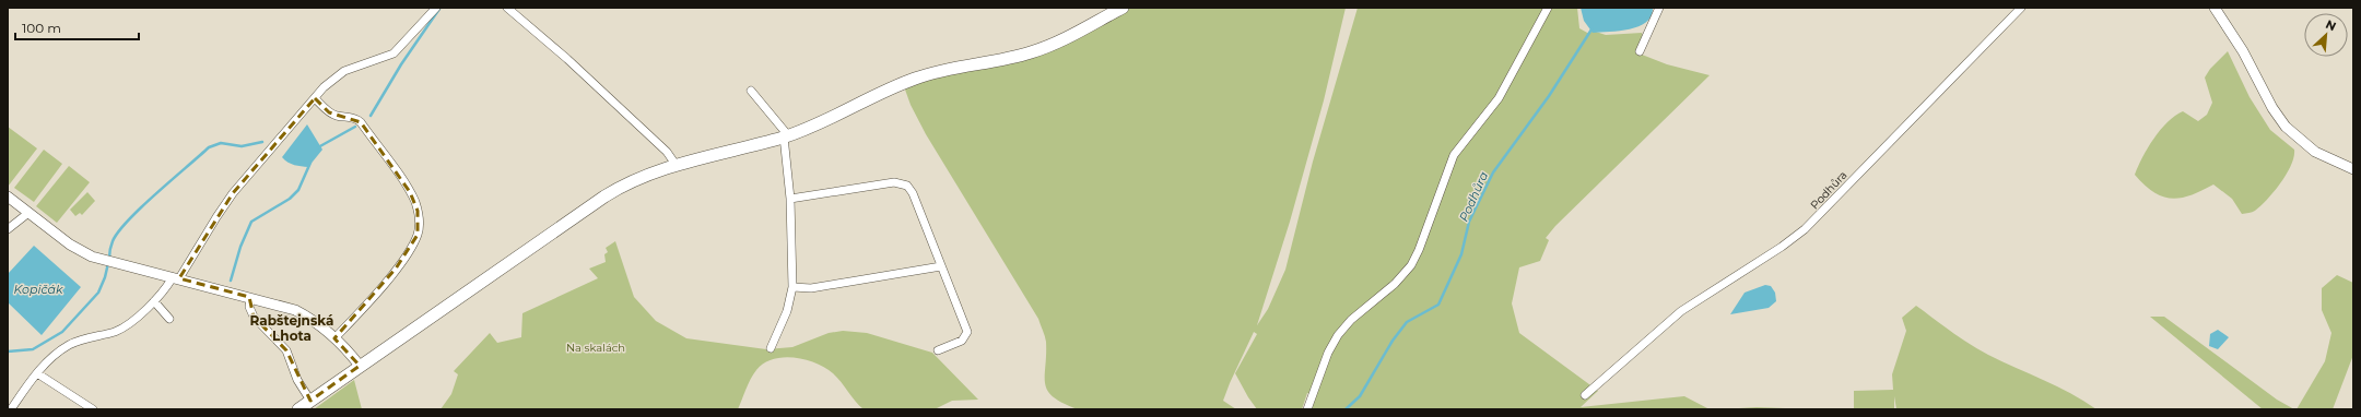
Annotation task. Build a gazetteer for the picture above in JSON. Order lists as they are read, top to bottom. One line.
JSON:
{"streets":{"street":["Podhůra"]},"districts":["Rabštejnská Lhota"],"water":["Podhůra","Kopičák"],"parks":["Na skalách"],"scale_bar":"100 m","north":"top right"}
